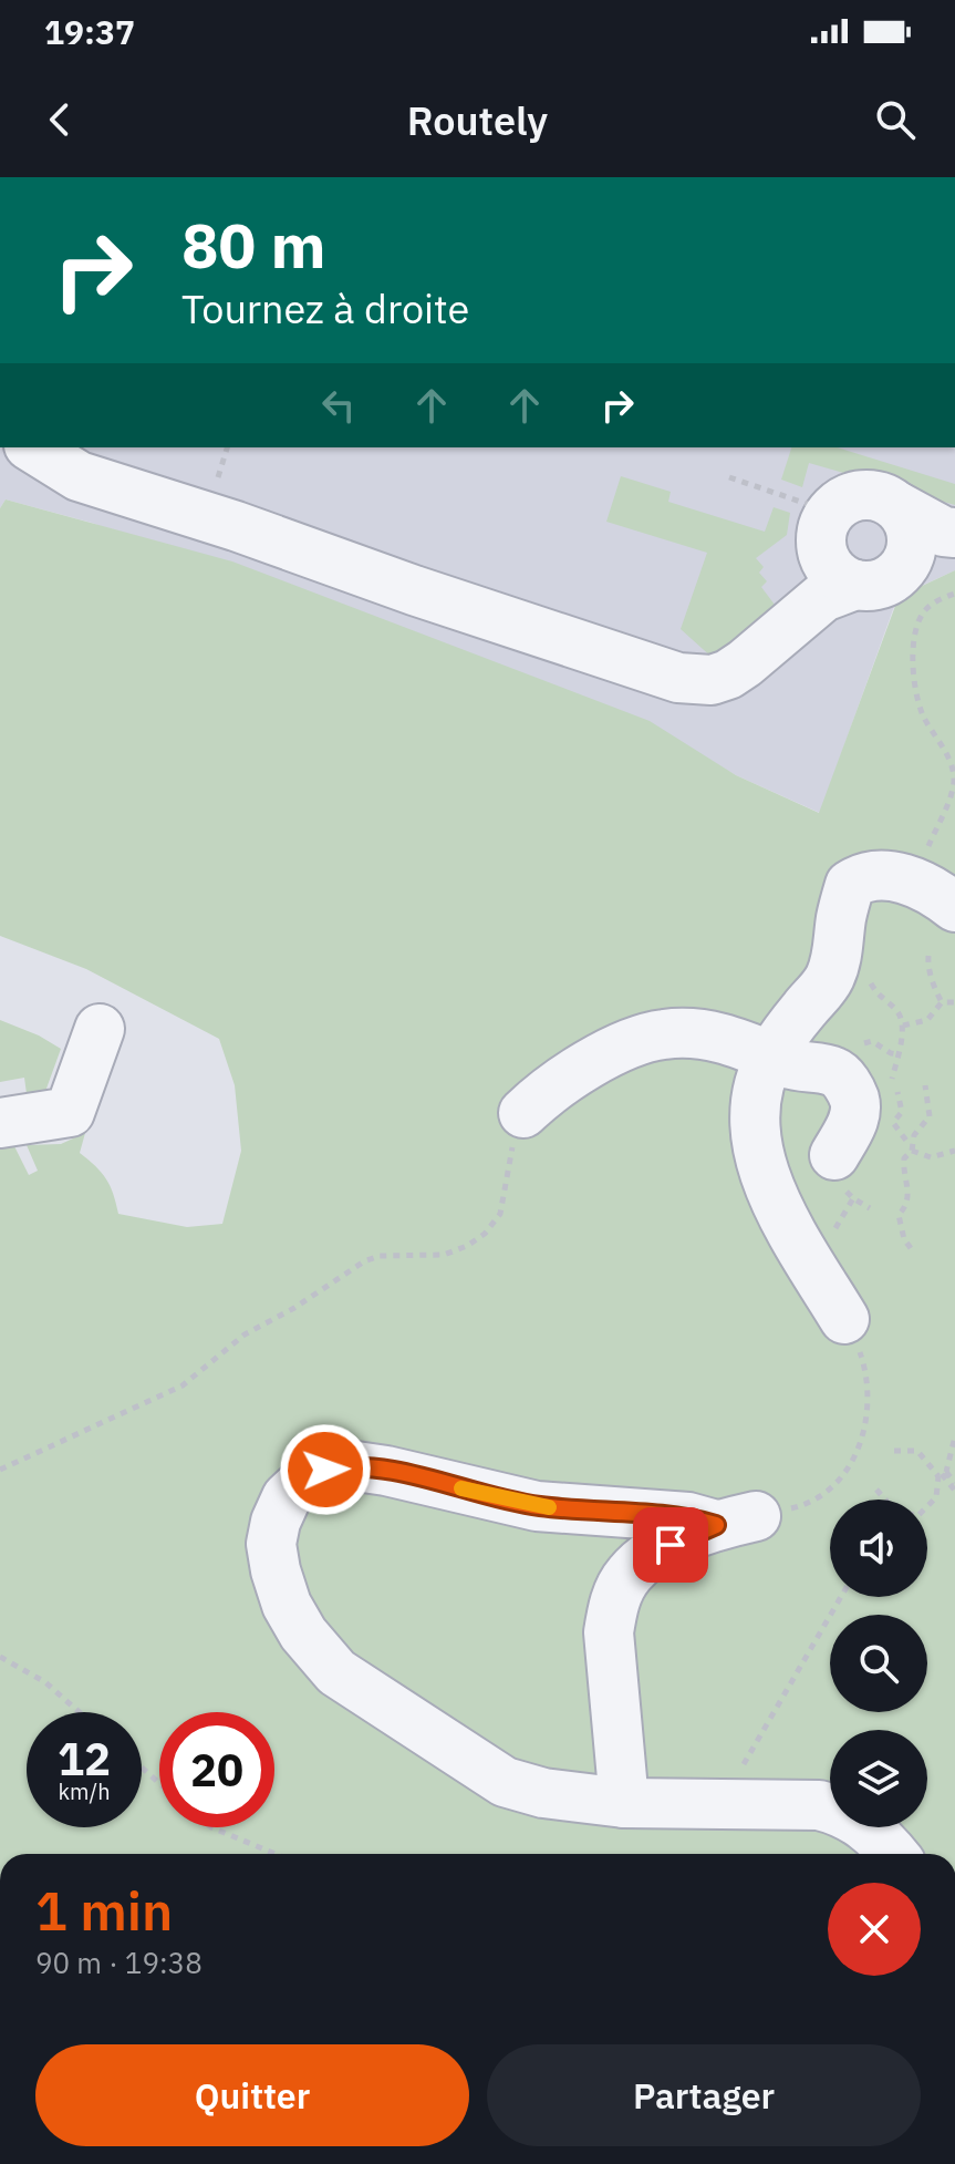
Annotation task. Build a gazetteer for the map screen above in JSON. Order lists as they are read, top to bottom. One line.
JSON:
{"page":{"status":"19:37","header":"Routely","turn":["80 m","Tournez à droite"],"speed":"12 km/h","limit":"20","heading":["1 min","90 m · 19:38"],"buttons":["Quitter","Partager"]}}
